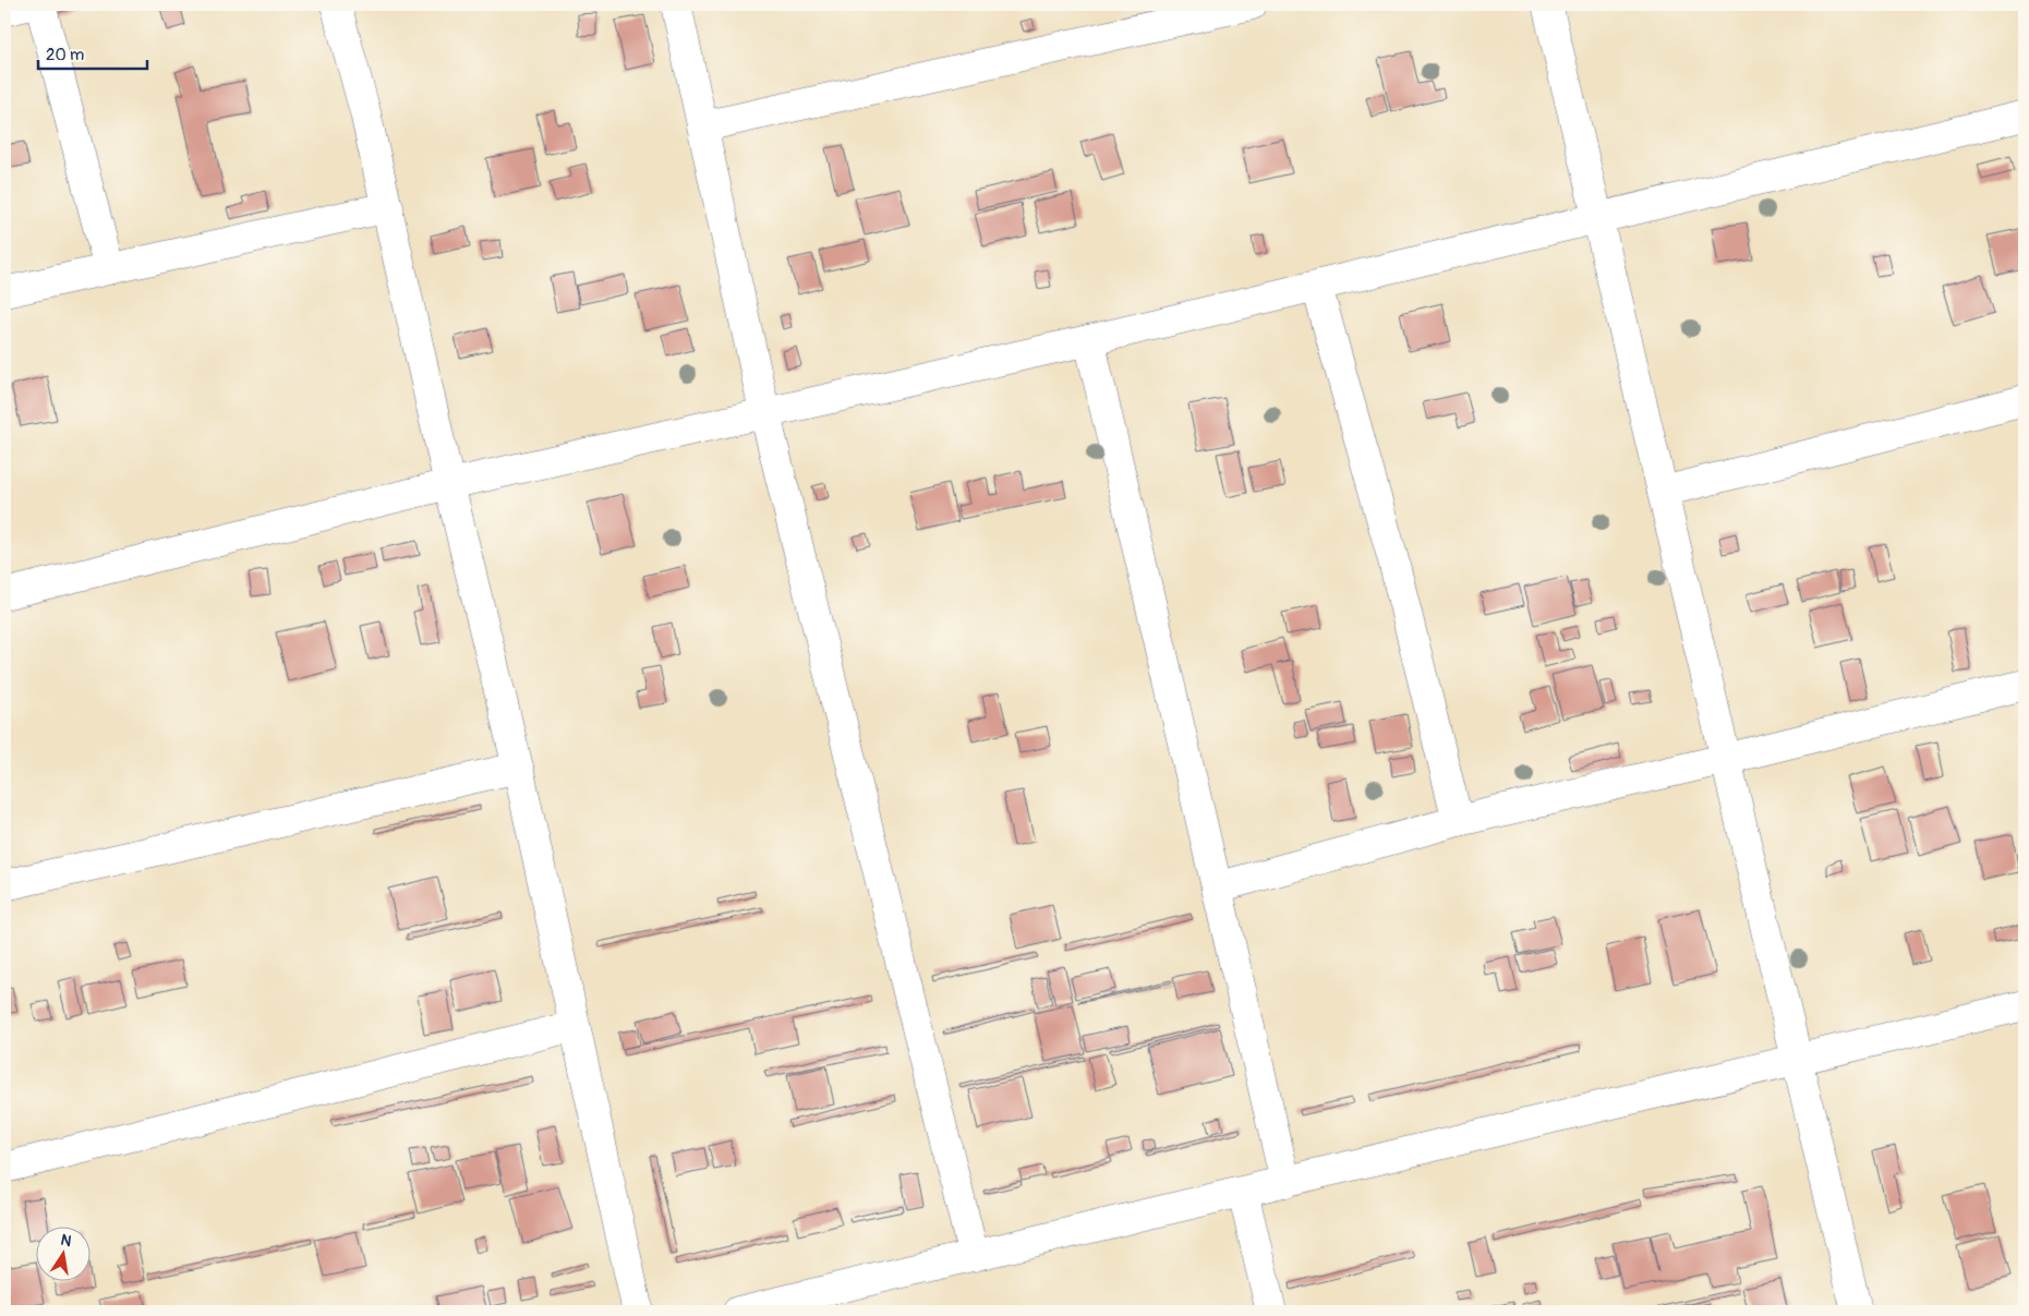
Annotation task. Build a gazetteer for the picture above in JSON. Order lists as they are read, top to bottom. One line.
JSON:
{"scale_bar":"20 m","north":"top"}
